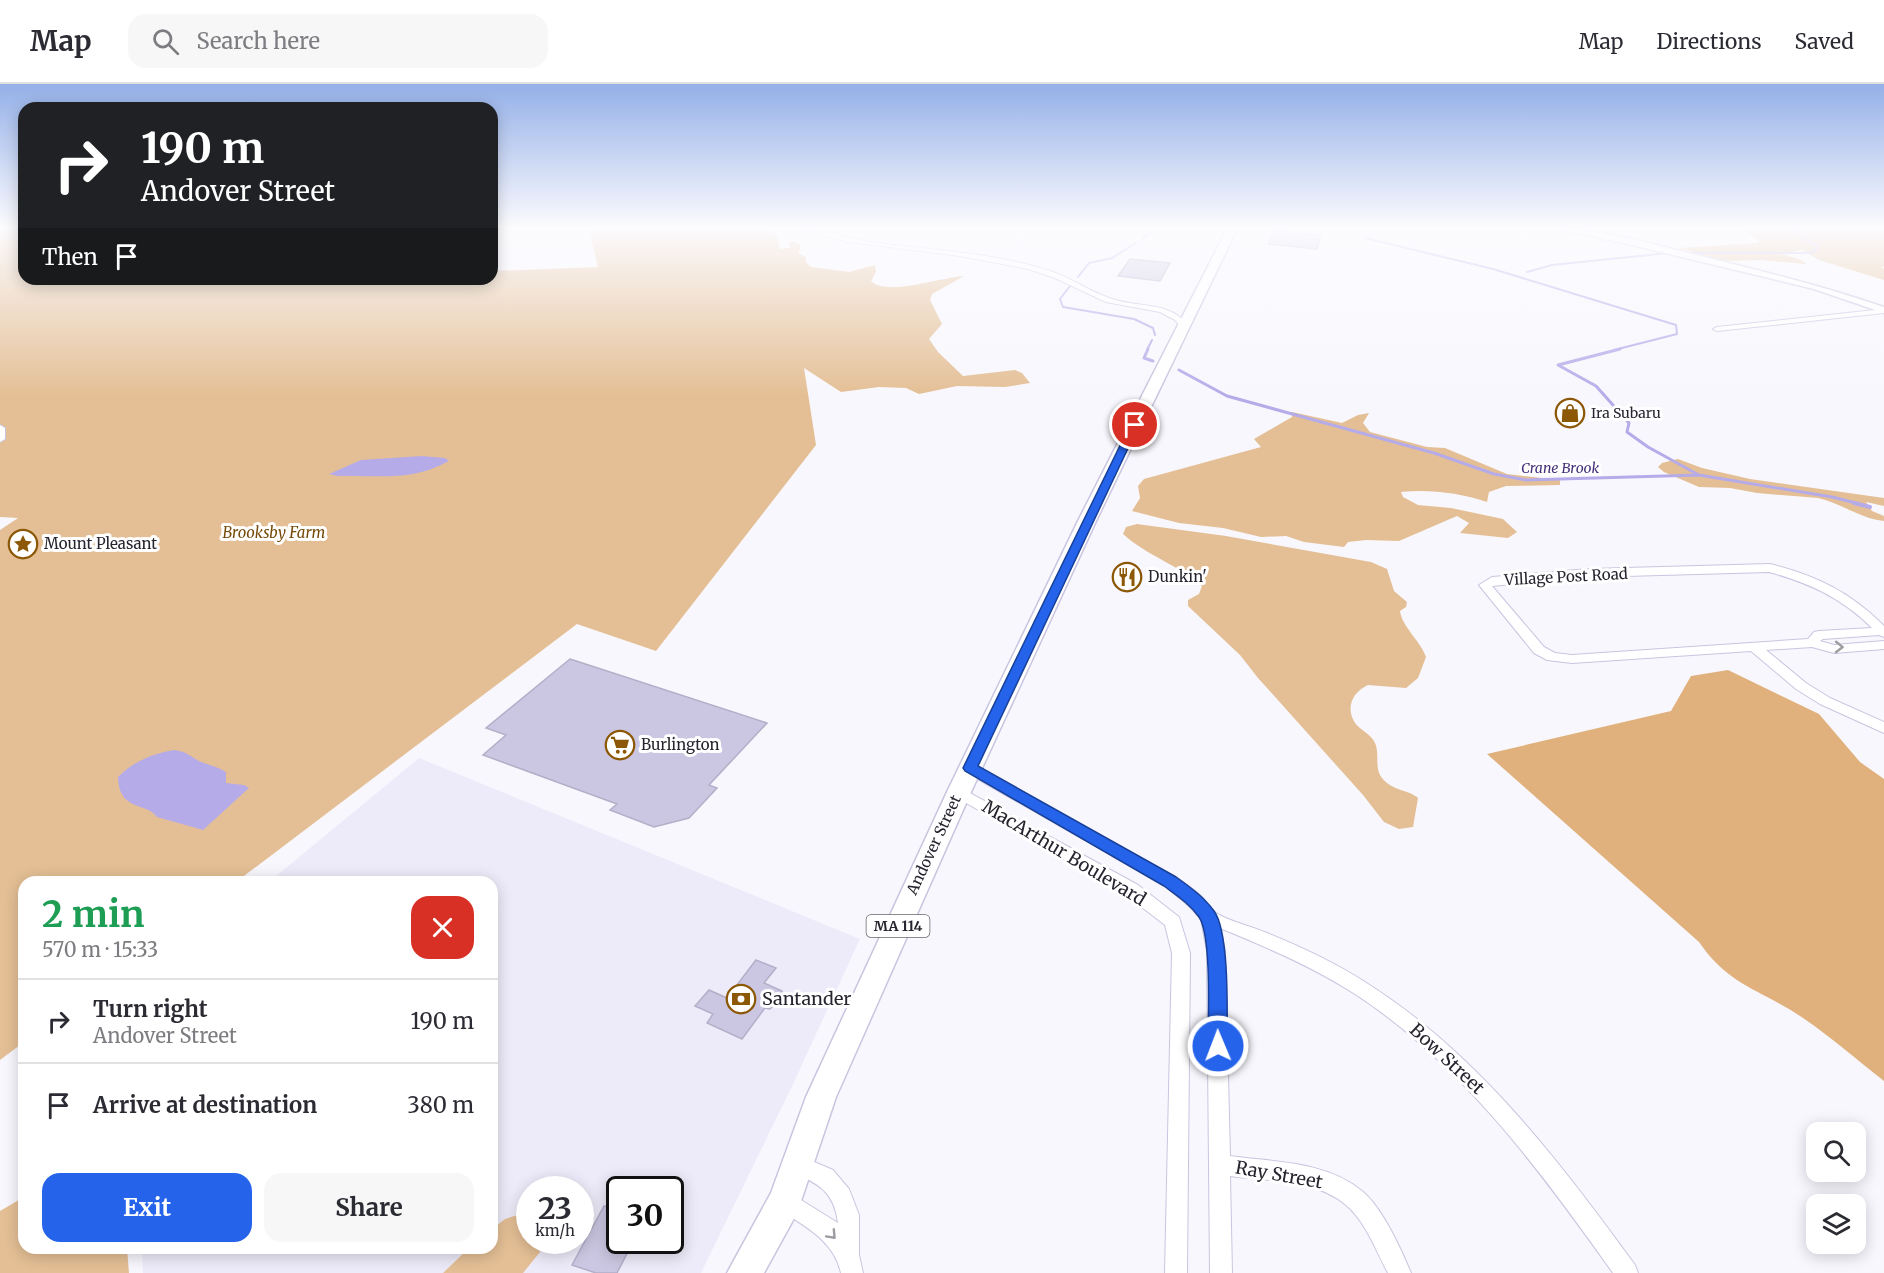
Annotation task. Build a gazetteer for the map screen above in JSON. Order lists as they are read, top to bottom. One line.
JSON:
{"streets":{"highway":["Andover Street","MA 114"],"street":["Village Post Road","MacArthur Boulevard","Bow Street","Ray Street"]},"crossings":[["Andover Street","MacArthur Boulevard"],["MacArthur Boulevard","Bow Street"]],"water":["Crane Brook"],"parks":["Brooksby Farm"],"places":{"shop":["Ira Subaru"],"place":["Mount Pleasant"],"restaurant":["Dunkin'"],"supermarket":["Burlington"],"bank":["Santander"]},"page":{"header":"Map","search":"Search here","nav":["Map","Directions","Saved"],"turn":["190 m","Andover Street"],"then":"Then","heading":["2 min","570 m · 15:33"],"list":[{"name":"Turn right","note":"Andover Street","value":"190 m"},{"name":"Arrive at destination","value":"380 m"}],"buttons":["Exit","Share"],"speed":"23 km/h","limit":"30"}}
